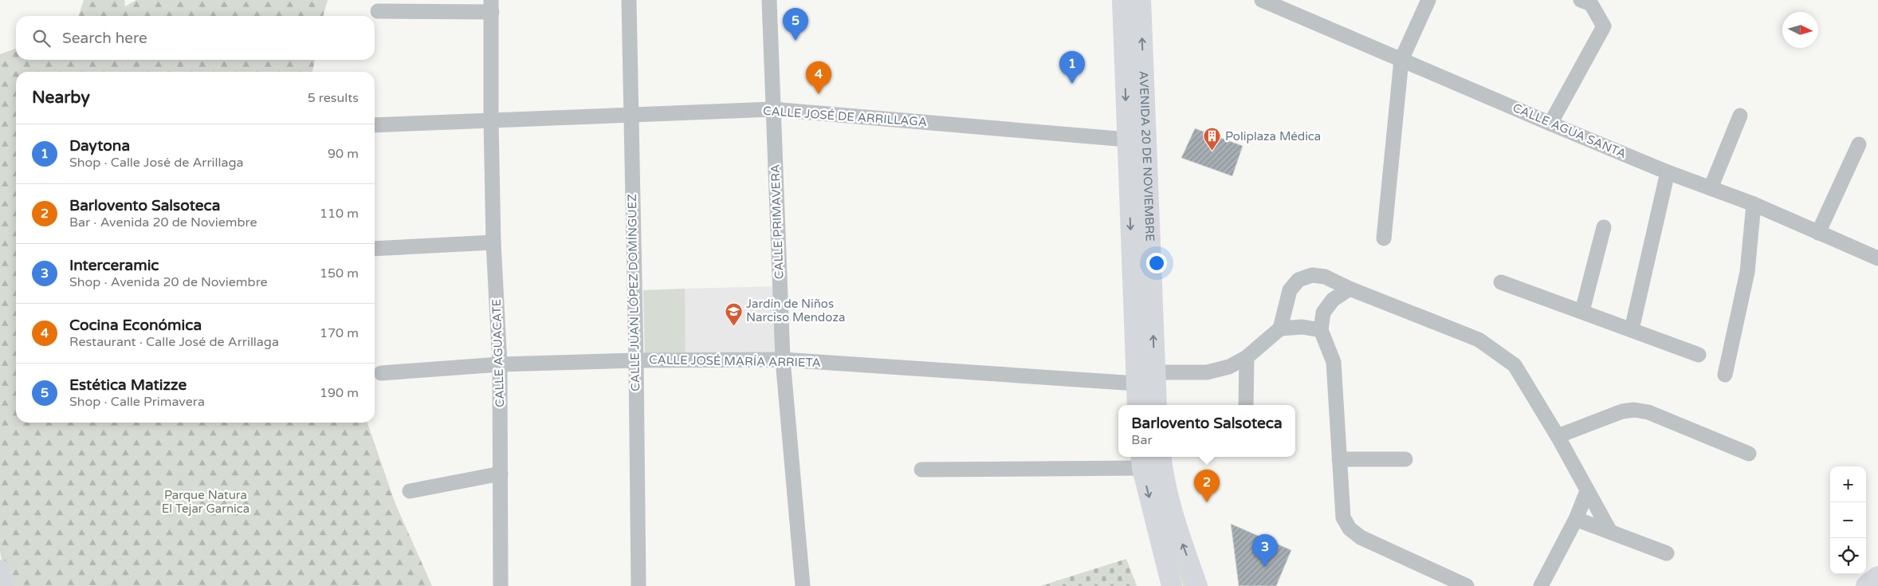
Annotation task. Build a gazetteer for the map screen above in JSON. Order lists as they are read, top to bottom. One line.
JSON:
{"streets":{"main road":["AVENIDA 20 DE NOVIEMBRE"],"street":["CALLE JOSÉ DE ARRILLAGA","CALLE AGUA SANTA","CALLE PRIMAVERA","CALLE JUAN LÓPEZ DOMÍNGUEZ","CALLE AGUACATE","CALLE JOSÉ MARÍA ARRIETA"]},"crossings":[["CALLE JOSÉ DE ARRILLAGA","AVENIDA 20 DE NOVIEMBRE"],["CALLE JOSÉ DE ARRILLAGA","CALLE PRIMAVERA"],["CALLE JOSÉ DE ARRILLAGA","CALLE JUAN LÓPEZ DOMÍNGUEZ"],["CALLE JOSÉ DE ARRILLAGA","CALLE AGUACATE"],["AVENIDA 20 DE NOVIEMBRE","CALLE JOSÉ MARÍA ARRIETA"],["CALLE PRIMAVERA","CALLE JOSÉ MARÍA ARRIETA"],["CALLE JUAN LÓPEZ DOMÍNGUEZ","CALLE JOSÉ MARÍA ARRIETA"],["CALLE AGUACATE","CALLE JOSÉ MARÍA ARRIETA"]],"parks":["Parque Natura El Tejar Garnica"],"places":{"building":["Poliplaza Médica"],"school or university":["Jardín de Niños Narciso Mendoza"]},"north":"right","page":{"pins":["5","1","4","2","3"],"search":"Search here","heading":["Nearby","5 results"],"list":[{"mark":"1","name":"Daytona","note":"Shop · Calle José de Arrillaga","value":"90 m"},{"mark":"2","name":"Barlovento Salsoteca","note":"Bar · Avenida 20 de Noviembre","value":"110 m"},{"mark":"3","name":"Interceramic","note":"Shop · Avenida 20 de Noviembre","value":"150 m"},{"mark":"4","name":"Cocina Económica","note":"Restaurant · Calle José de Arrillaga","value":"170 m"},{"mark":"5","name":"Estética Matizze","note":"Shop · Calle Primavera","value":"190 m"}],"popup":["Barlovento Salsoteca","Bar"],"map_buttons":["+","−"]}}
